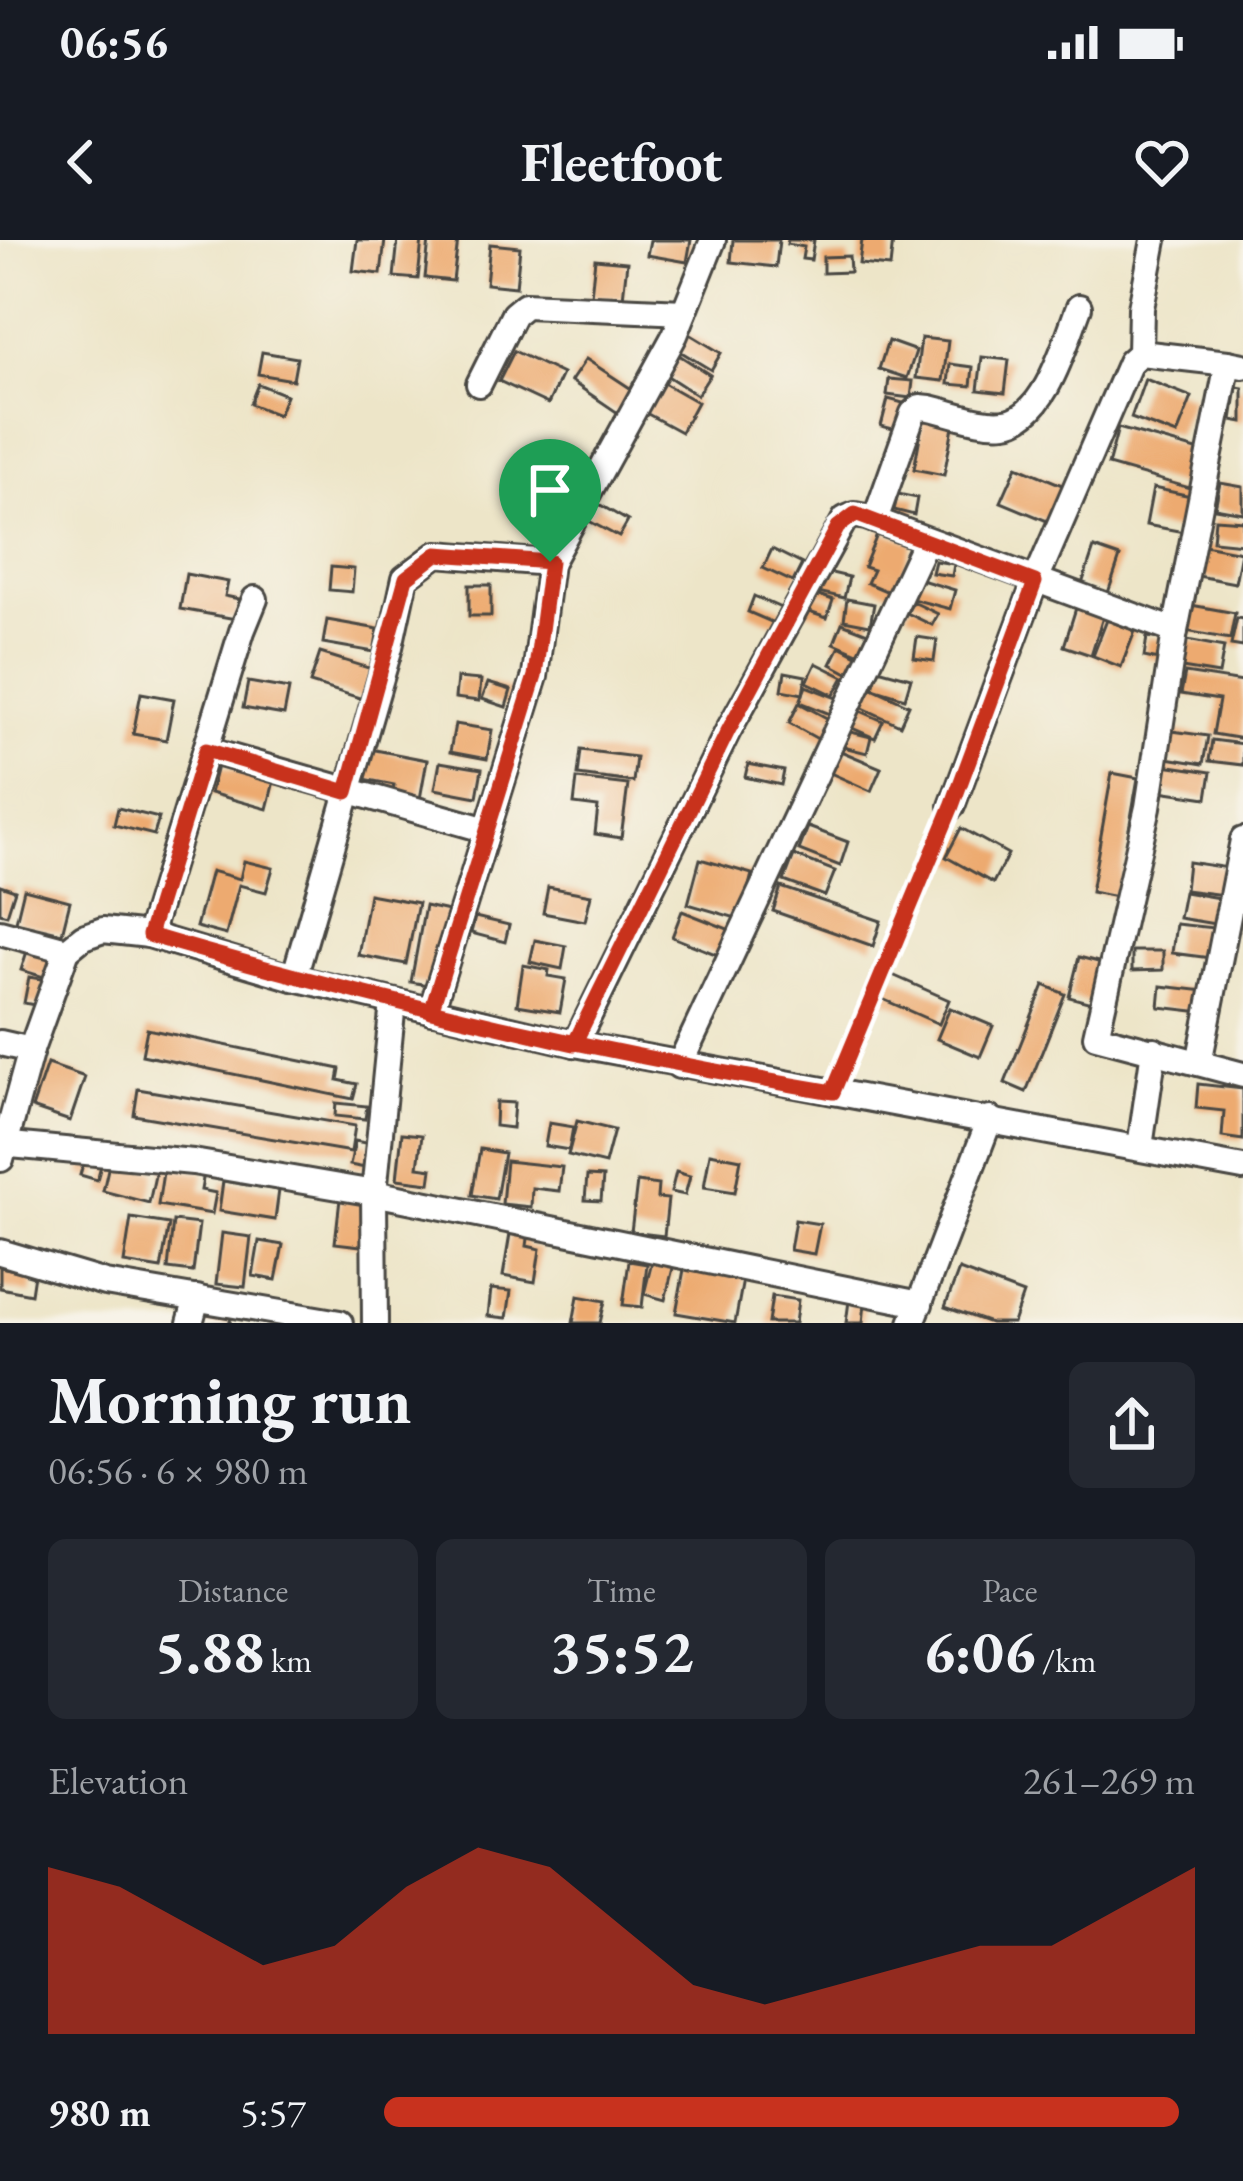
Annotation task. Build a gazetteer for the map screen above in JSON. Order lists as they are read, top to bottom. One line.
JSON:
{"page":{"status":"06:56","header":"Fleetfoot","heading":["Morning run","06:56 · 6 × 980 m"],"stats":[["Distance","5.88 km"],["Time","35:52"],["Pace","6:06 /km"]],"chart":["Elevation","261–269 m"],"list":[{"name":"980 m","note":"5:57"}]}}
